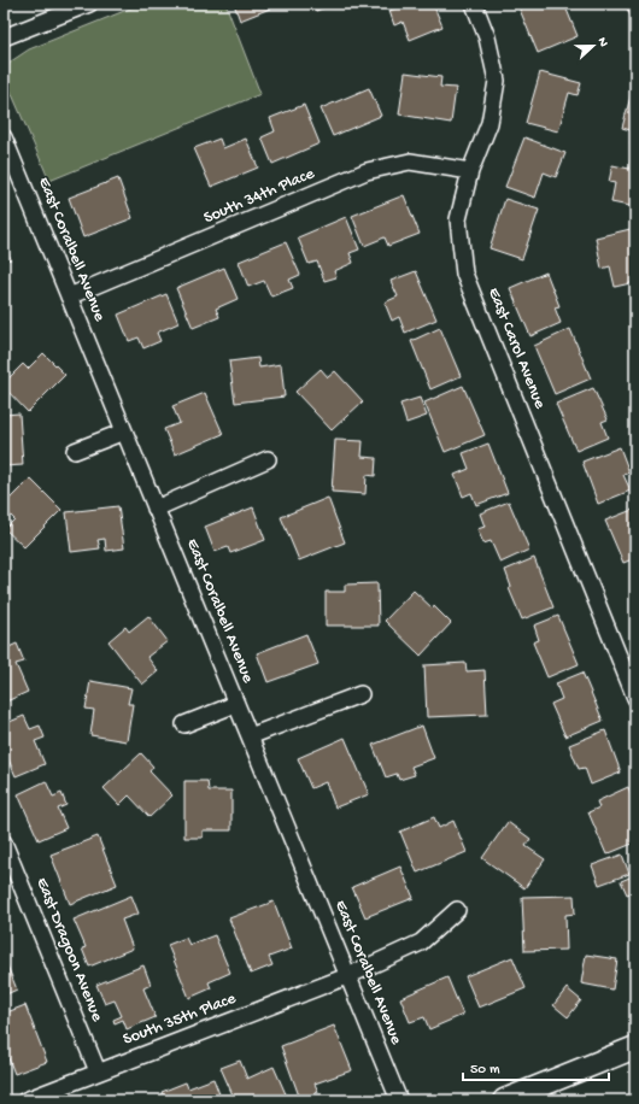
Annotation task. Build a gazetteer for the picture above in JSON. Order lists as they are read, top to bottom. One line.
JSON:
{"streets":{"street":["South 34th Place","East Coralbell Avenue","East Carol Avenue","East Dragoon Avenue","South 35th Place"]},"crossings":[["South 34th Place","East Coralbell Avenue"],["South 34th Place","East Carol Avenue"],["East Coralbell Avenue","South 35th Place"],["East Dragoon Avenue","South 35th Place"]],"scale_bar":"50 m","north":"right"}
